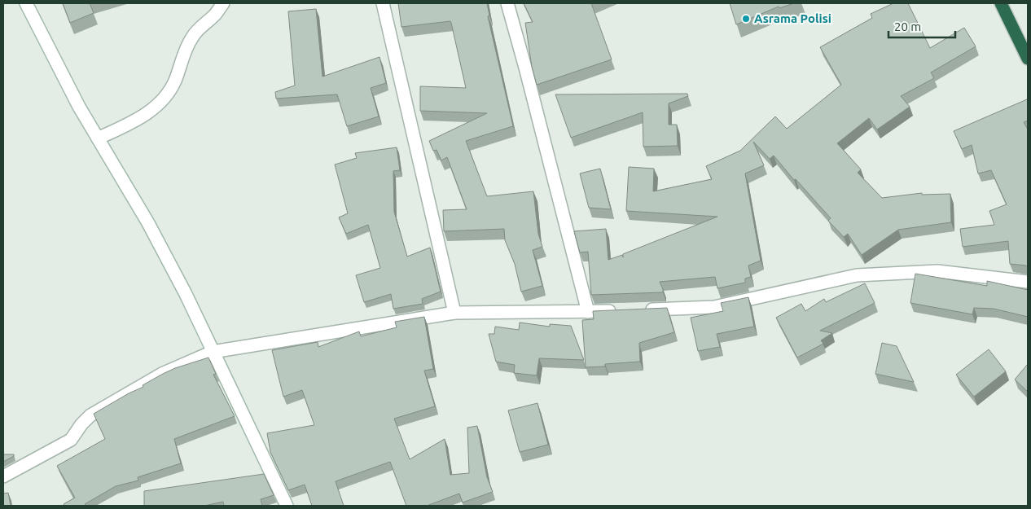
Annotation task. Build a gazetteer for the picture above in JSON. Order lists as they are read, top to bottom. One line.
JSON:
{"places":["Asrama Polisi"],"scale_bar":"20 m"}
